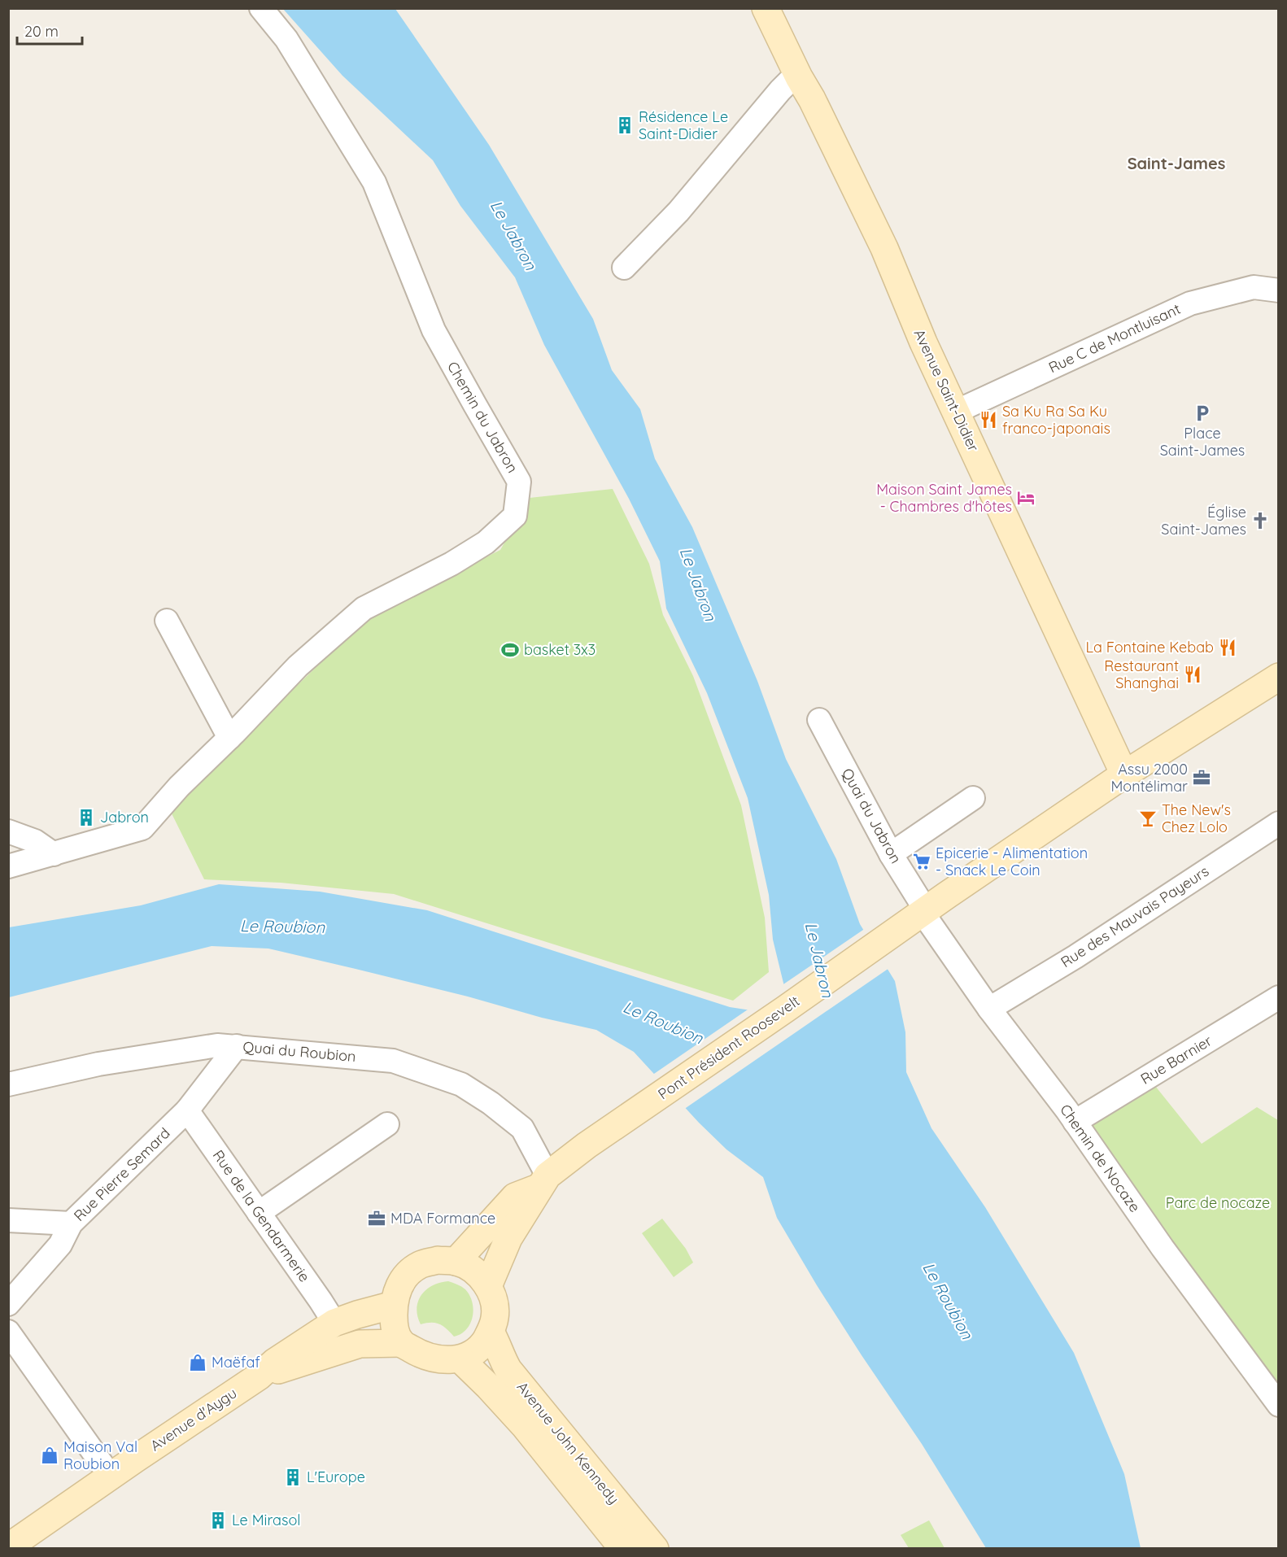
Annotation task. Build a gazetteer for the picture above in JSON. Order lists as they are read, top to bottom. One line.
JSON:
{"streets":{"main road":["Avenue Saint-Didier","Pont Président Roosevelt","Avenue d'Aygu","Avenue John Kennedy"],"street":["Rue C de Montluisant","Chemin du Jabron","Quai du Jabron","Rue des Mauvais Payeurs","Quai du Roubion","Rue Barnier","Chemin de Nocaze","Rue Pierre Semard","Rue de la Gendarmerie"]},"crossings":[["Rue C de Montluisant","Avenue Saint-Didier"],["Avenue Saint-Didier","Pont Président Roosevelt"],["Quai du Jabron","Pont Président Roosevelt"],["Quai du Jabron","Chemin de Nocaze"],["Rue des Mauvais Payeurs","Chemin de Nocaze"],["Pont Président Roosevelt","Quai du Roubion"],["Pont Président Roosevelt","Chemin de Nocaze"],["Quai du Roubion","Rue Pierre Semard"],["Rue Barnier","Chemin de Nocaze"],["Rue Pierre Semard","Rue de la Gendarmerie"],["Rue de la Gendarmerie","Avenue d'Aygu"],["Avenue d'Aygu","Avenue John Kennedy"]],"districts":["Saint-James"],"water":["Le Jabron","Le Roubion"],"parks":["Parc de nocaze"],"places":{"building":["Résidence Le Saint-Didier","Jabron","L'Europe","Le Mirasol"],"parking":["Place Saint-James"],"restaurant":["Sa Ku Ra Sa Ku franco-japonais","La Fontaine Kebab","Restaurant Shanghai"],"hotel":["Maison Saint James - Chambres d'hôtes"],"church":["Église Saint-James"],"sports":["basket 3x3"],"office":["Assu 2000 Montélimar","MDA Formance"],"bar":["The New's Chez Lolo"],"supermarket":["Epicerie - Alimentation - Snack Le Coin"],"shop":["Maëfaf","Maison Val Roubion"]},"scale_bar":"20 m"}
